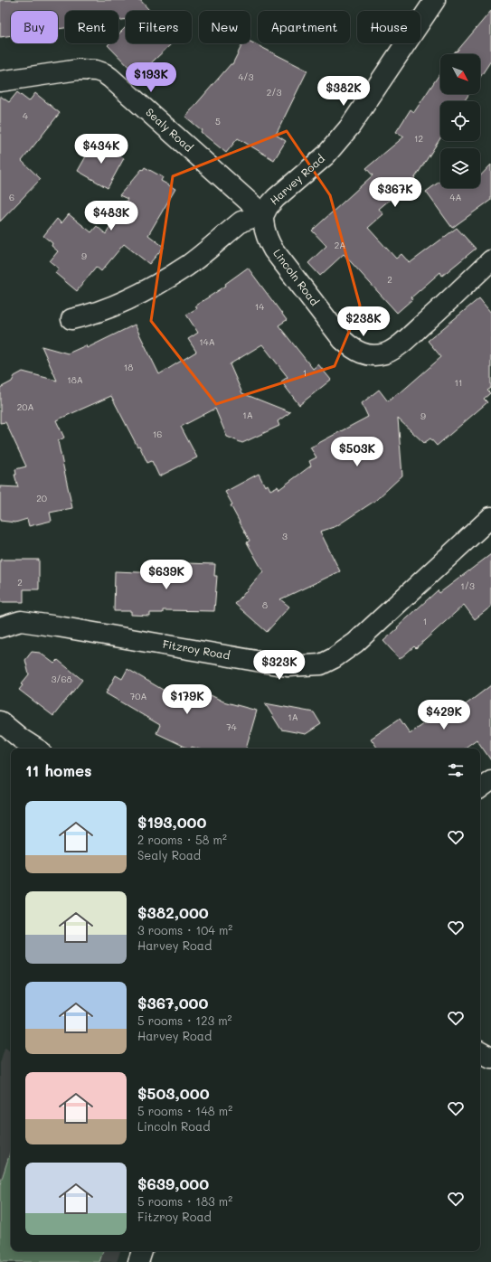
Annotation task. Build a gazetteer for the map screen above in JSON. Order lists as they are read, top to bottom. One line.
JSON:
{"streets":{"street":["Sealy Road","Harvey Road","Lincoln Road","Fitzroy Road"]},"crossings":[["Sealy Road","Harvey Road"],["Sealy Road","Lincoln Road"],["Harvey Road","Lincoln Road"]],"house_numbers":["4/3","2/3","4","5","12","6","4A","2A","9","2","14","14A","18","1","18A","11","20A","1A","9","16","20","3","2","1/3","8","1","3/68","70A","1A","74"],"north":"bottom right","page":{"chip":["Buy","Rent","Filters","New","Apartment","House"],"price":["$193K","$382K","$434K","$367K","$483K","$238K","$503K","$639K","$323K","$179K","$429K"],"heading":"11 homes","list":[{"name":"$193,000","note":"2 rooms · 58 m² · Sealy Road"},{"name":"$382,000","note":"3 rooms · 104 m² · Harvey Road"},{"name":"$367,000","note":"5 rooms · 123 m² · Harvey Road"},{"name":"$503,000","note":"5 rooms · 148 m² · Lincoln Road"},{"name":"$639,000","note":"5 rooms · 183 m² · Fitzroy Road"}]}}
